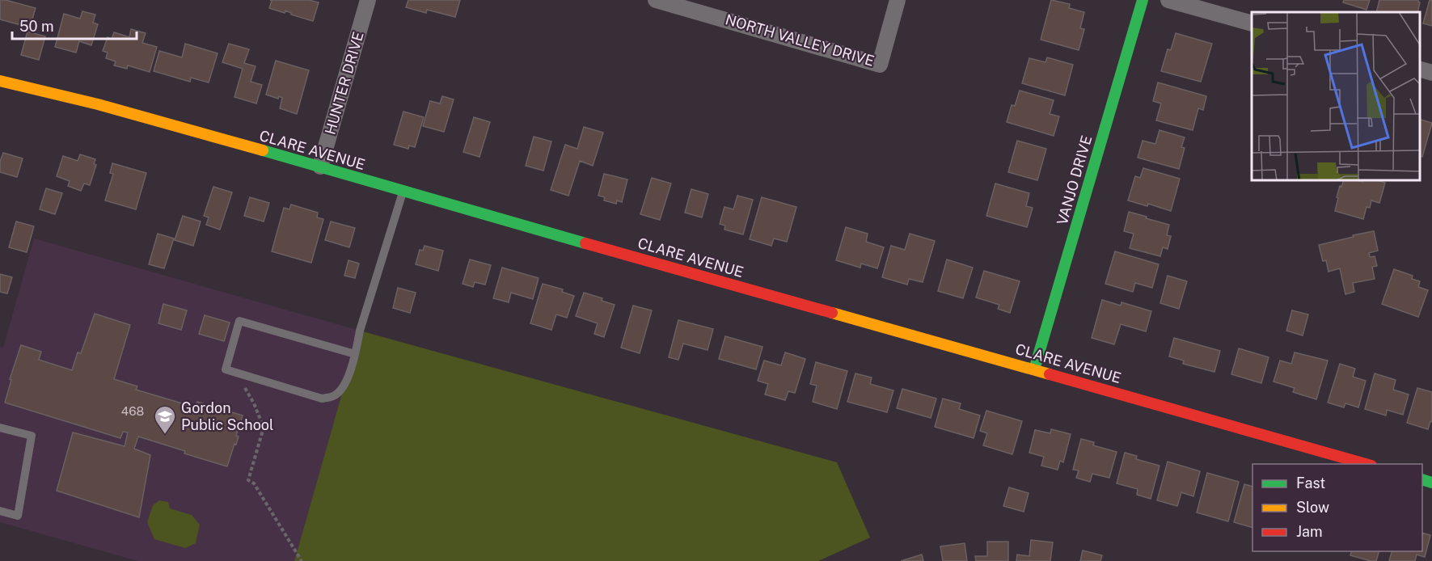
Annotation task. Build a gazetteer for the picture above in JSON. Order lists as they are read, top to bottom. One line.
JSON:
{"streets":{"street":["NORTH VALLEY DRIVE","HUNTER DRIVE","CLARE AVENUE","VANJO DRIVE"]},"crossings":[["HUNTER DRIVE","CLARE AVENUE"],["CLARE AVENUE","VANJO DRIVE"]],"places":{"school or university":["Gordon Public School"]},"house_numbers":["468"],"legend":["Fast","Slow","Jam"],"scale_bar":"50 m"}
